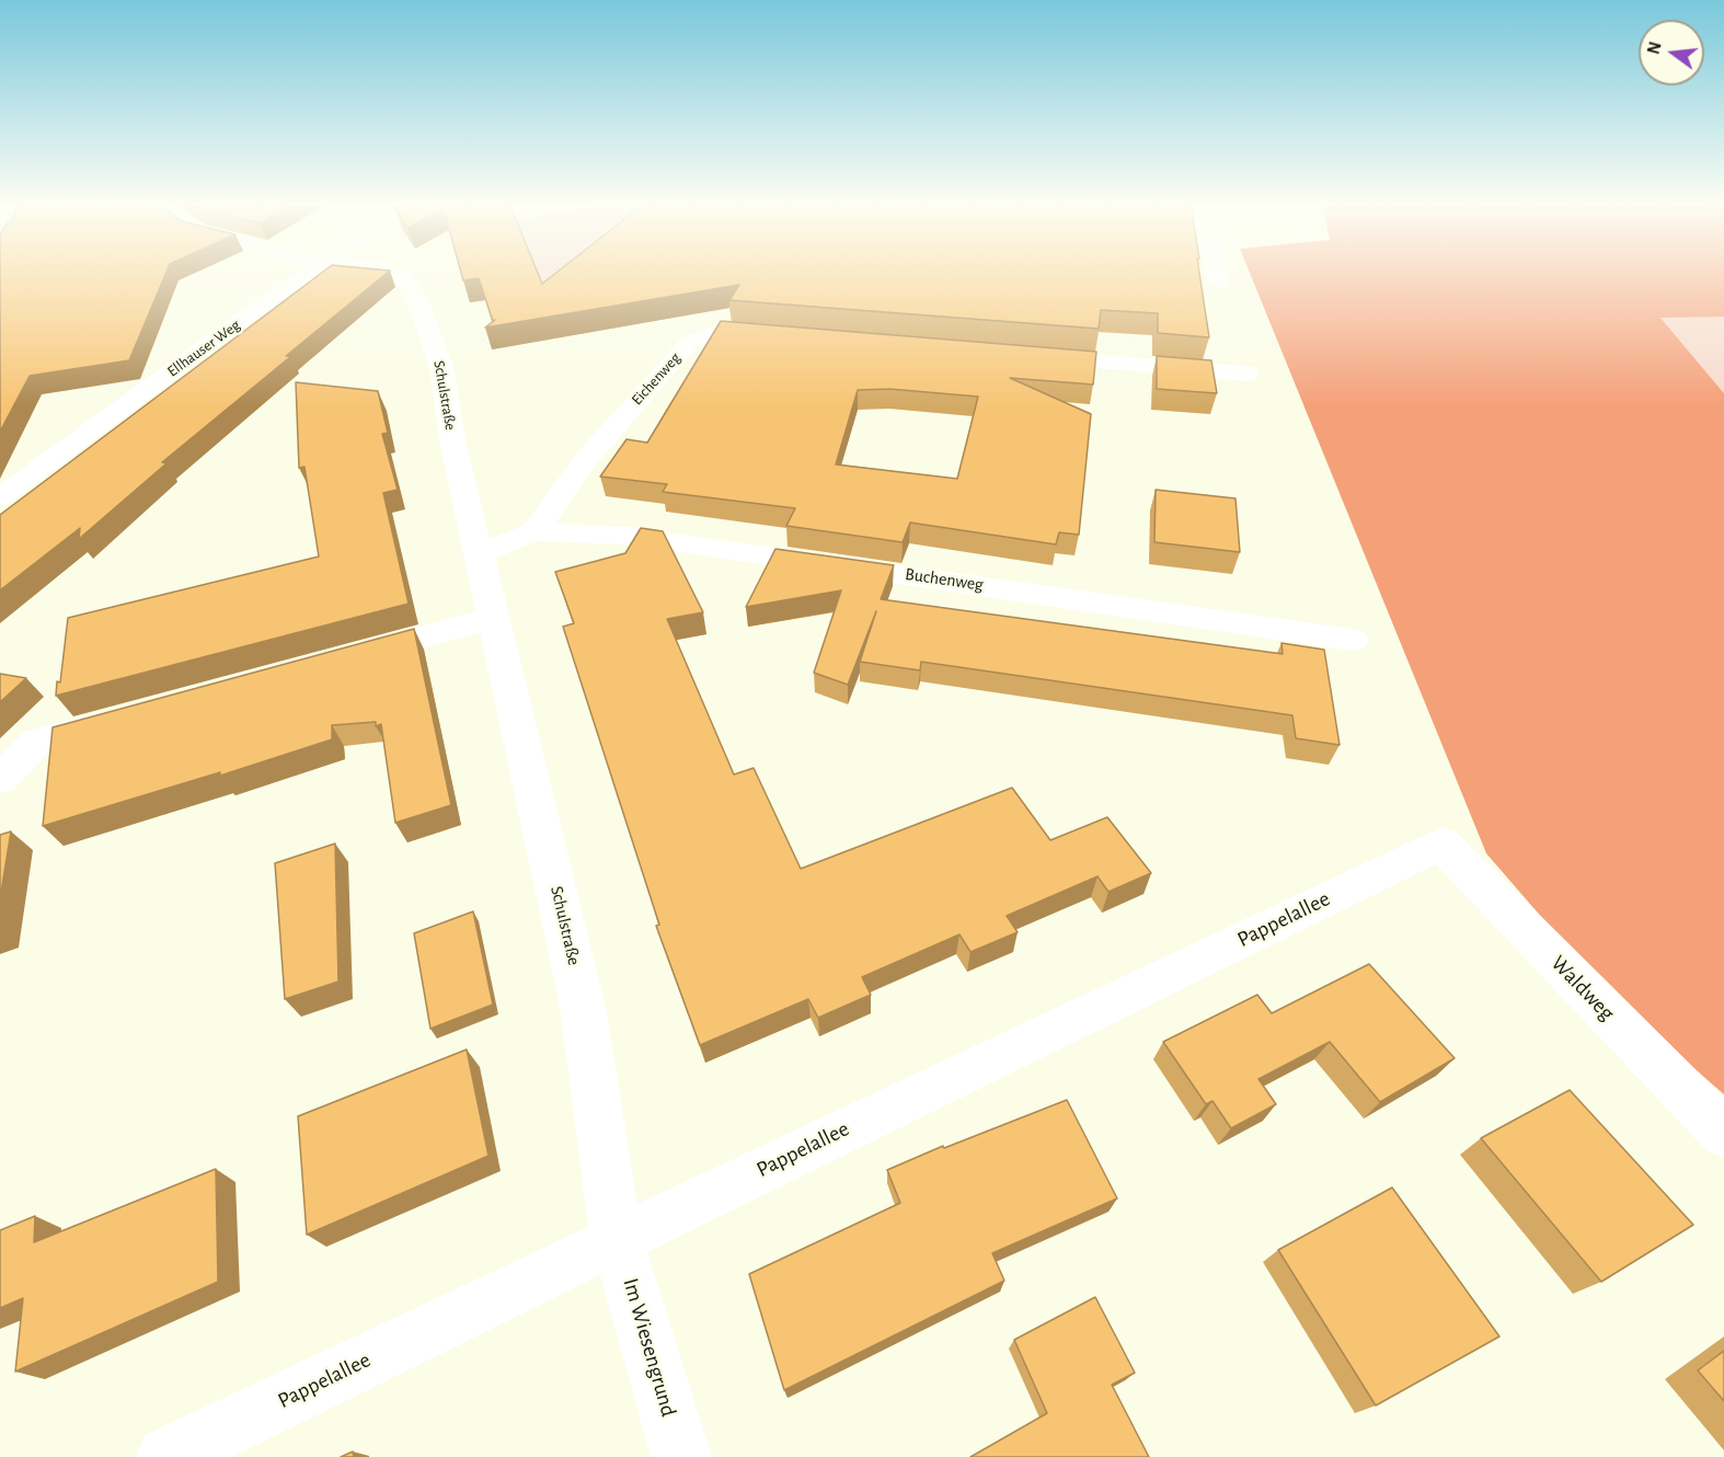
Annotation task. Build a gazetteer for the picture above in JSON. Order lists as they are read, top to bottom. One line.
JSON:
{"streets":{"street":["Ellhauser Weg","Eichenweg","Schulstraße","Buchenweg","Pappelallee","Waldweg","Im Wiesengrund"]},"crossings":[["Eichenweg","Buchenweg"],["Schulstraße","Pappelallee"],["Schulstraße","Im Wiesengrund"],["Pappelallee","Waldweg"],["Pappelallee","Im Wiesengrund"]],"north":"left"}
